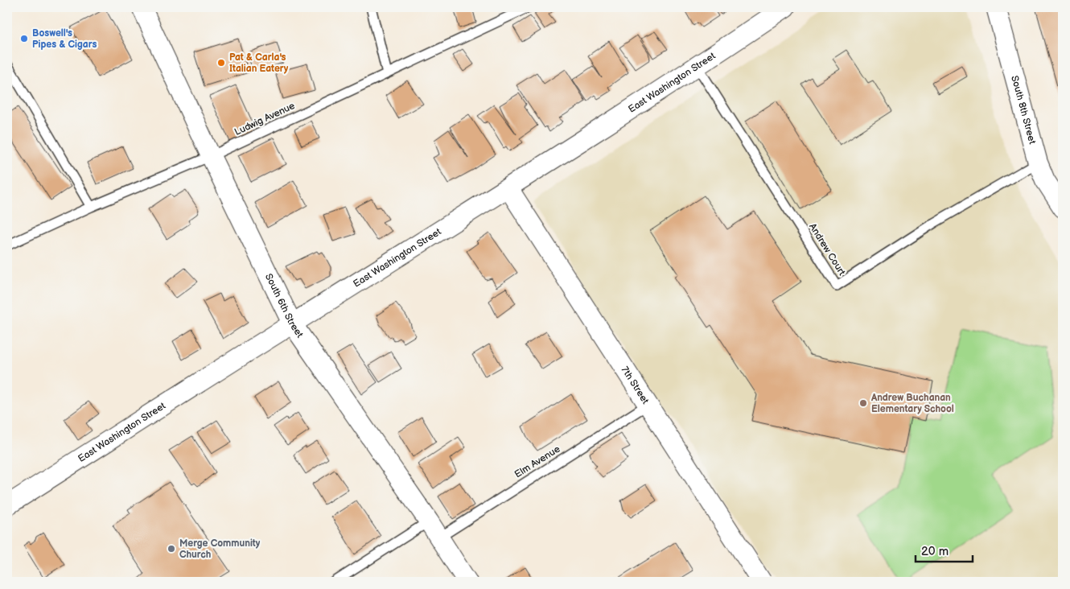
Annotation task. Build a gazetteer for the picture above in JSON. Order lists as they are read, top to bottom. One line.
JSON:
{"streets":{"street":["East Washington Street","South 8th Street","South 6th Street","7th Street"],"lane":["Ludwig Avenue","Andrew Court","Elm Avenue"]},"crossings":[["East Washington Street","Andrew Court"],["East Washington Street","South 6th Street"],["East Washington Street","7th Street"],["South 8th Street","Andrew Court"],["Ludwig Avenue","South 6th Street"],["South 6th Street","Elm Avenue"],["7th Street","Elm Avenue"]],"places":["Boswell's Pipes & Cigars","Pat & Carla's Italian Eatery","Andrew Buchanan Elementary School","Merge Community Church"],"scale_bar":"20 m"}
